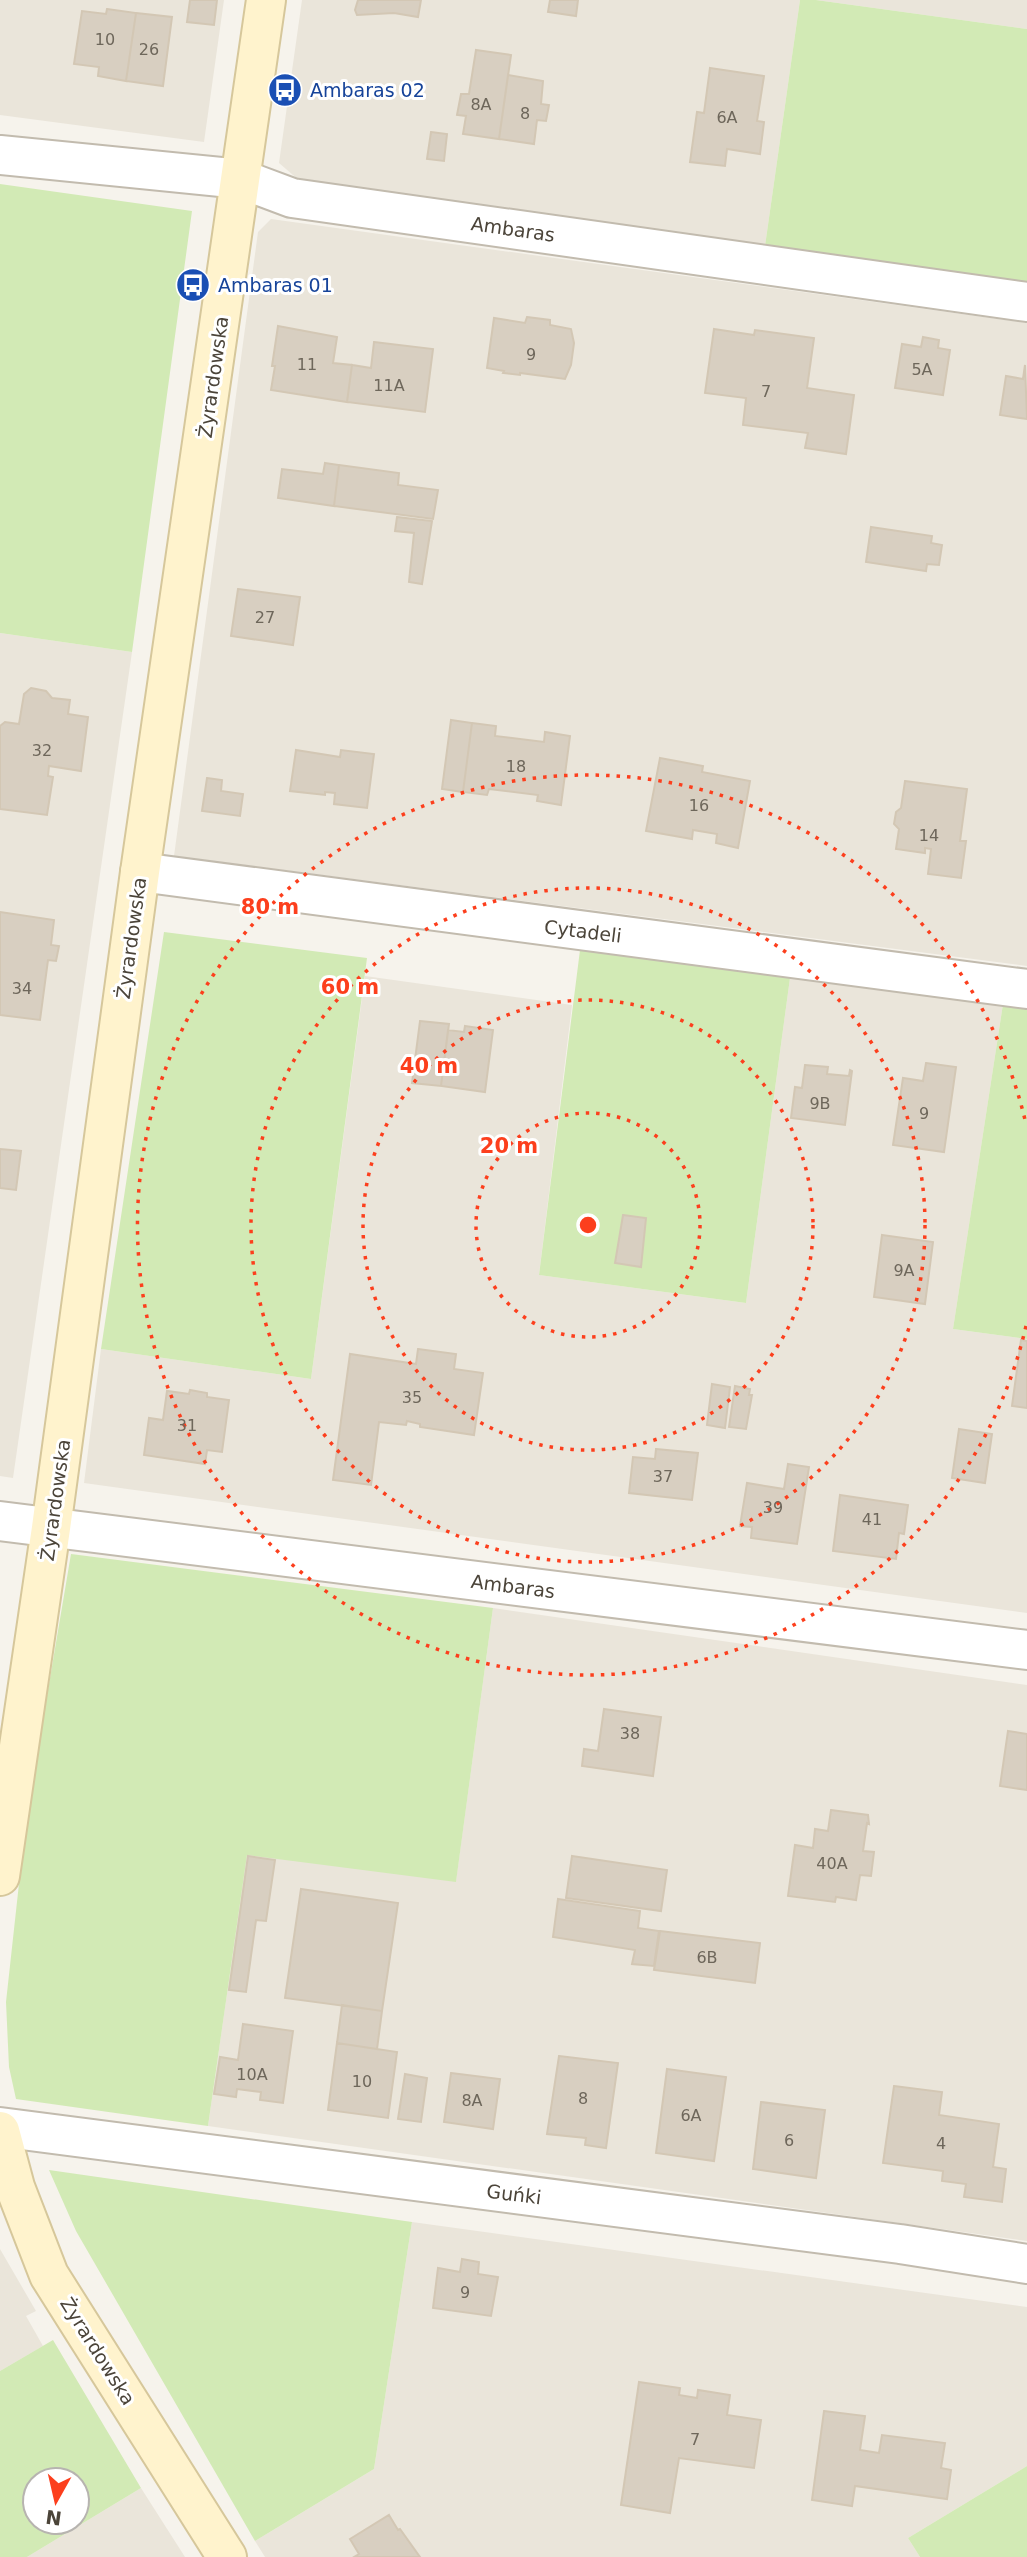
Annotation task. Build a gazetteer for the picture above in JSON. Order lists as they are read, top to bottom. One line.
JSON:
{"streets":{"street":["Ambaras","Żyrardowska","Cytadeli","Guńki"]},"crossings":[["Ambaras","Żyrardowska"],["Żyrardowska","Cytadeli"],["Żyrardowska","Guńki"]],"places":{"bus stop":["Ambaras 02","Ambaras 01"]},"house_numbers":["10","26","8A","8","6A","9","11","5A","11A","7","27","32","18","16","14","34","9B","9","9A","35","31","37","39","41","38","40A","6B","10A","10","8","8A","6A","6","4","9","7"],"north":"bottom","rings":["80 m","60 m","40 m","20 m"]}
